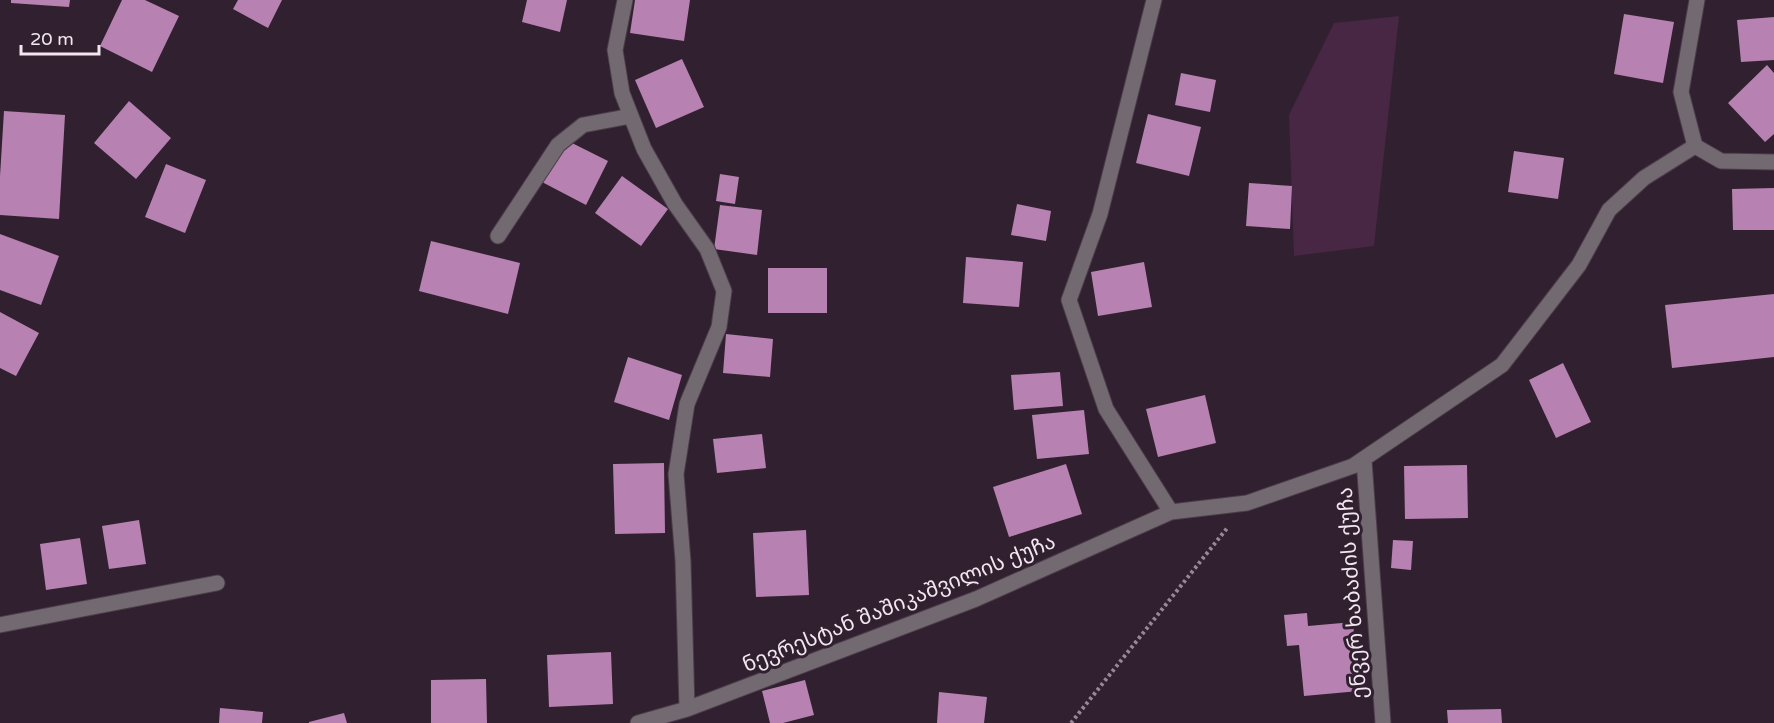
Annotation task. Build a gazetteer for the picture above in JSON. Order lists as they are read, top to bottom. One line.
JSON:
{"streets":{"street":["ენვერ ხაბაძის ქუჩა","ნევრესტან შაშიკაშვილის ქუჩა"]},"crossings":[["ენვერ ხაბაძის ქუჩა","ნევრესტან შაშიკაშვილის ქუჩა"]],"scale_bar":"20 m"}
